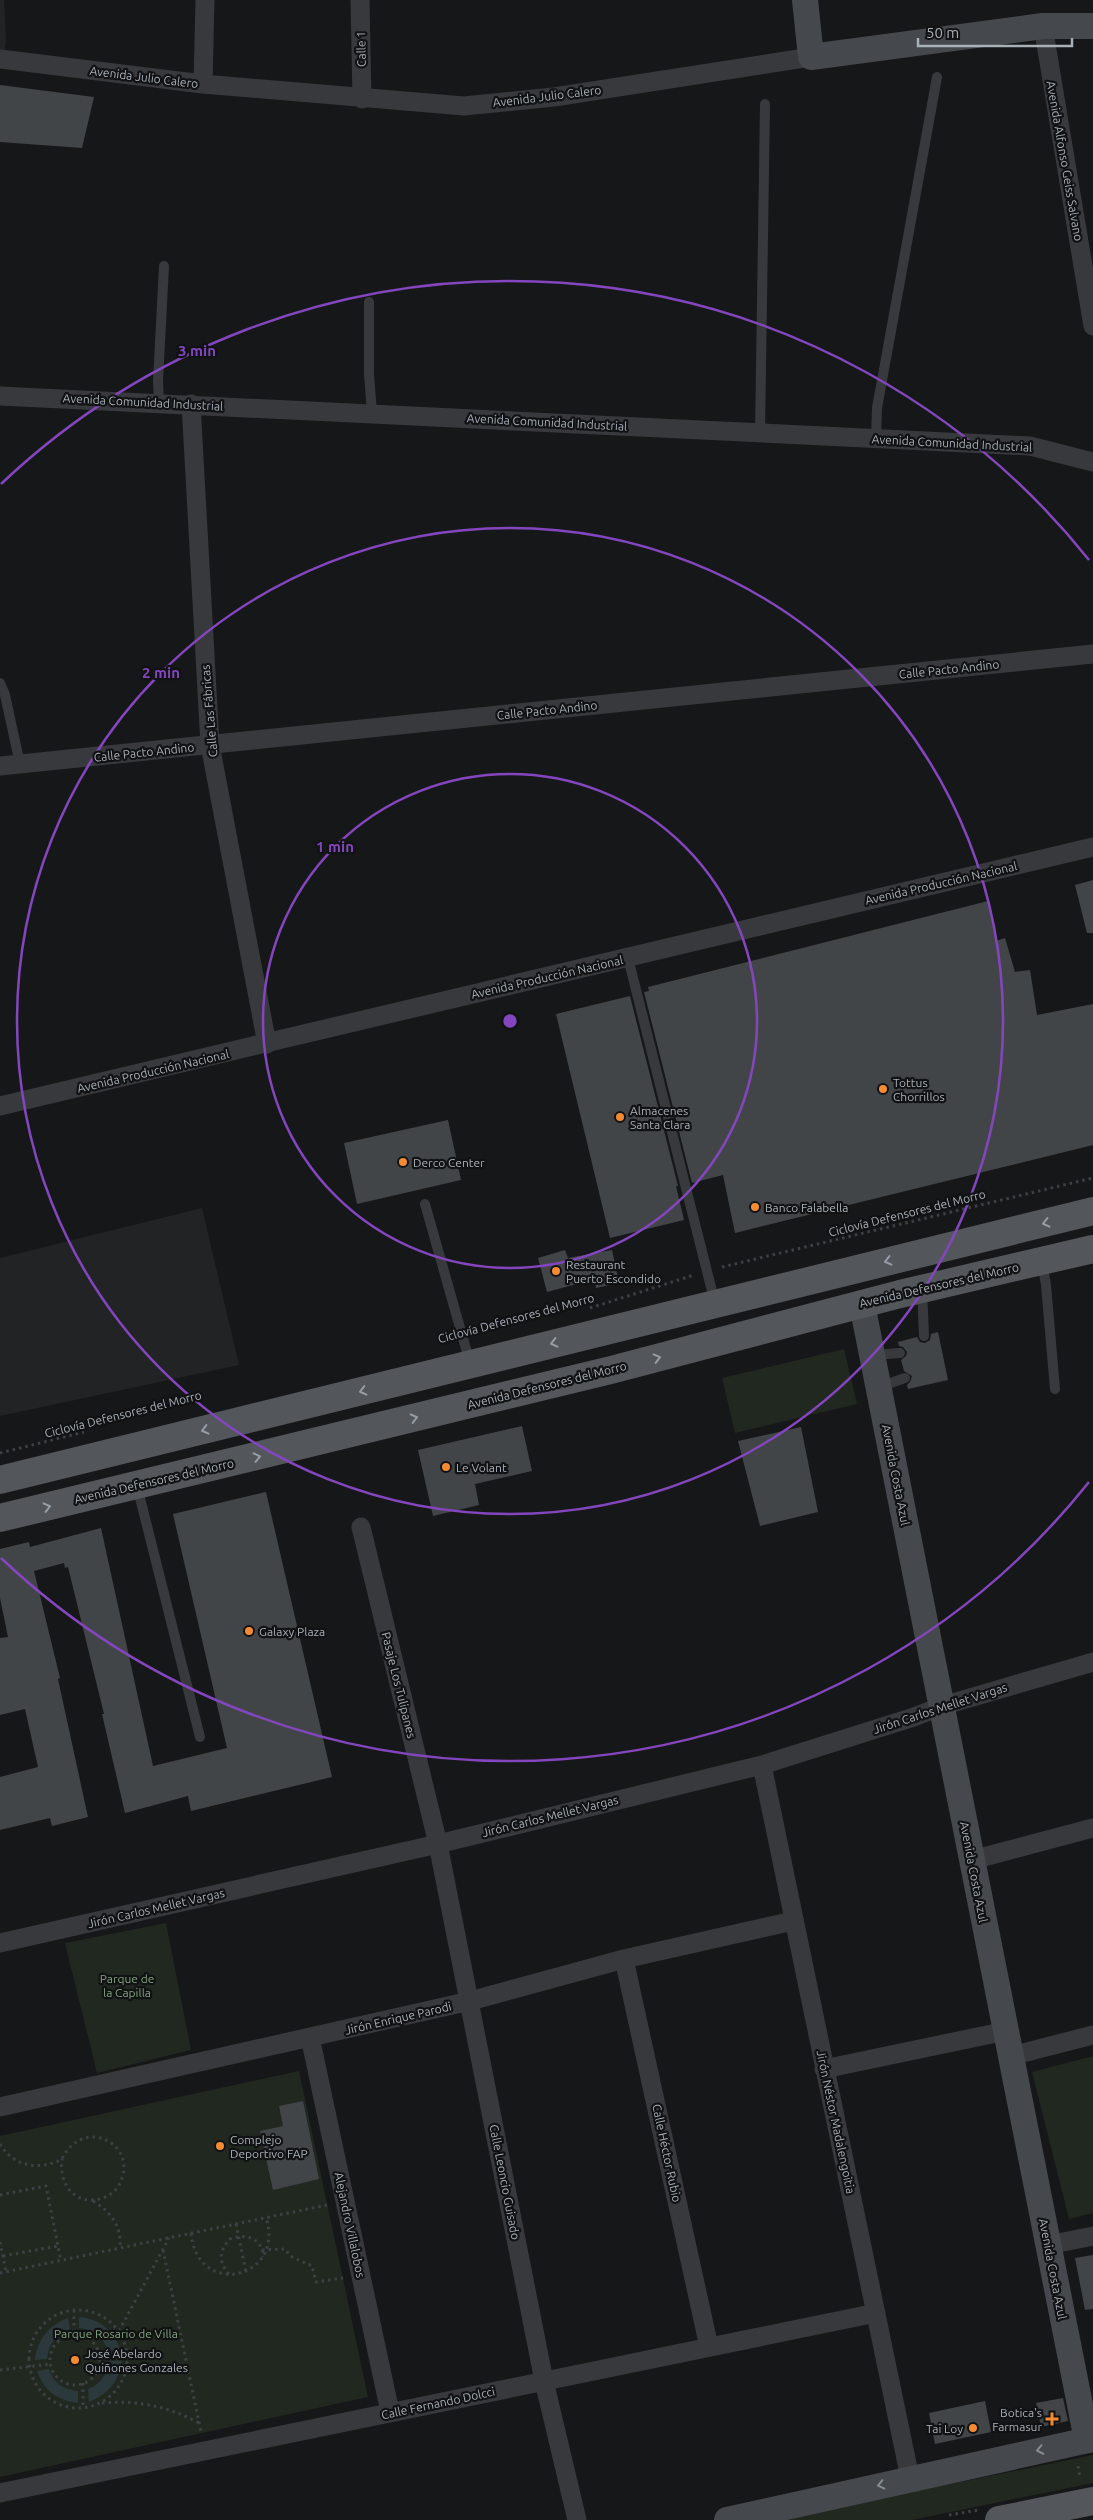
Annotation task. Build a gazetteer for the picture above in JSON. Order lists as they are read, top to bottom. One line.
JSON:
{"streets":{"main road":["Avenida Defensores del Morro"],"street":["Calle 1","Avenida Julio Calero","Avenida Alfonso Geiss Salvano","Avenida Comunidad Industrial","Calle Pacto Andino","Calle Las Fábricas","Avenida Producción Nacional","Avenida Costa Azul","Pasaje Los Tulipanes","Jirón Carlos Mellet Vargas","Jirón Enrique Parodi","Jirón Néstor Madalengoitia","Calle Héctor Rubio","Calle Leoncio Guisado","Alejandro Villalobos","Calle Fernando Dolcci"],"path":["Ciclovía Defensores del Morro"]},"crossings":[["Calle 1","Avenida Julio Calero"],["Avenida Julio Calero","Avenida Alfonso Geiss Salvano"],["Avenida Comunidad Industrial","Calle Las Fábricas"],["Calle Pacto Andino","Calle Las Fábricas"],["Calle Las Fábricas","Avenida Producción Nacional"],["Avenida Defensores del Morro","Avenida Costa Azul"],["Avenida Costa Azul","Jirón Carlos Mellet Vargas"],["Pasaje Los Tulipanes","Jirón Carlos Mellet Vargas"],["Pasaje Los Tulipanes","Calle Leoncio Guisado"],["Jirón Carlos Mellet Vargas","Jirón Néstor Madalengoitia"],["Jirón Carlos Mellet Vargas","Calle Leoncio Guisado"],["Jirón Enrique Parodi","Jirón Néstor Madalengoitia"],["Jirón Enrique Parodi","Calle Héctor Rubio"],["Jirón Enrique Parodi","Calle Leoncio Guisado"],["Jirón Enrique Parodi","Alejandro Villalobos"],["Jirón Néstor Madalengoitia","Calle Fernando Dolcci"],["Calle Héctor Rubio","Calle Fernando Dolcci"],["Calle Leoncio Guisado","Calle Fernando Dolcci"],["Alejandro Villalobos","Calle Fernando Dolcci"]],"parks":["Parque de la Capilla","Parque Rosario de Villa"],"places":{"other":["Tottus Chorrillos","Almacenes Santa Clara","Derco Center","Banco Falabella","Restaurant Puerto Escondido","Le Volant","Galaxy Plaza","Complejo Deportivo FAP","José Abelardo Quiñones Gonzales","Tai Loy"],"health":["Botica's Farmasur"]},"scale_bar":"50 m","rings":["3 min","2 min","1 min"]}
